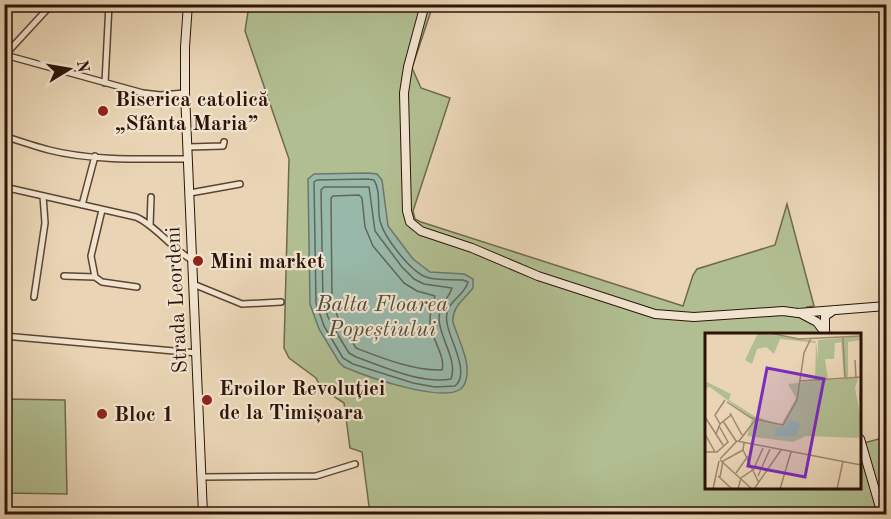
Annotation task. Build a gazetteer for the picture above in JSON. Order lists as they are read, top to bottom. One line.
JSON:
{"streets":{"street":["Strada Leordeni"]},"water":["Balta Floarea Popeștiului"],"places":["Biserica catolică „Sfânta Maria”","Mini market","Eroilor Revoluției de la Timișoara","Bloc 1"],"north":"right"}
